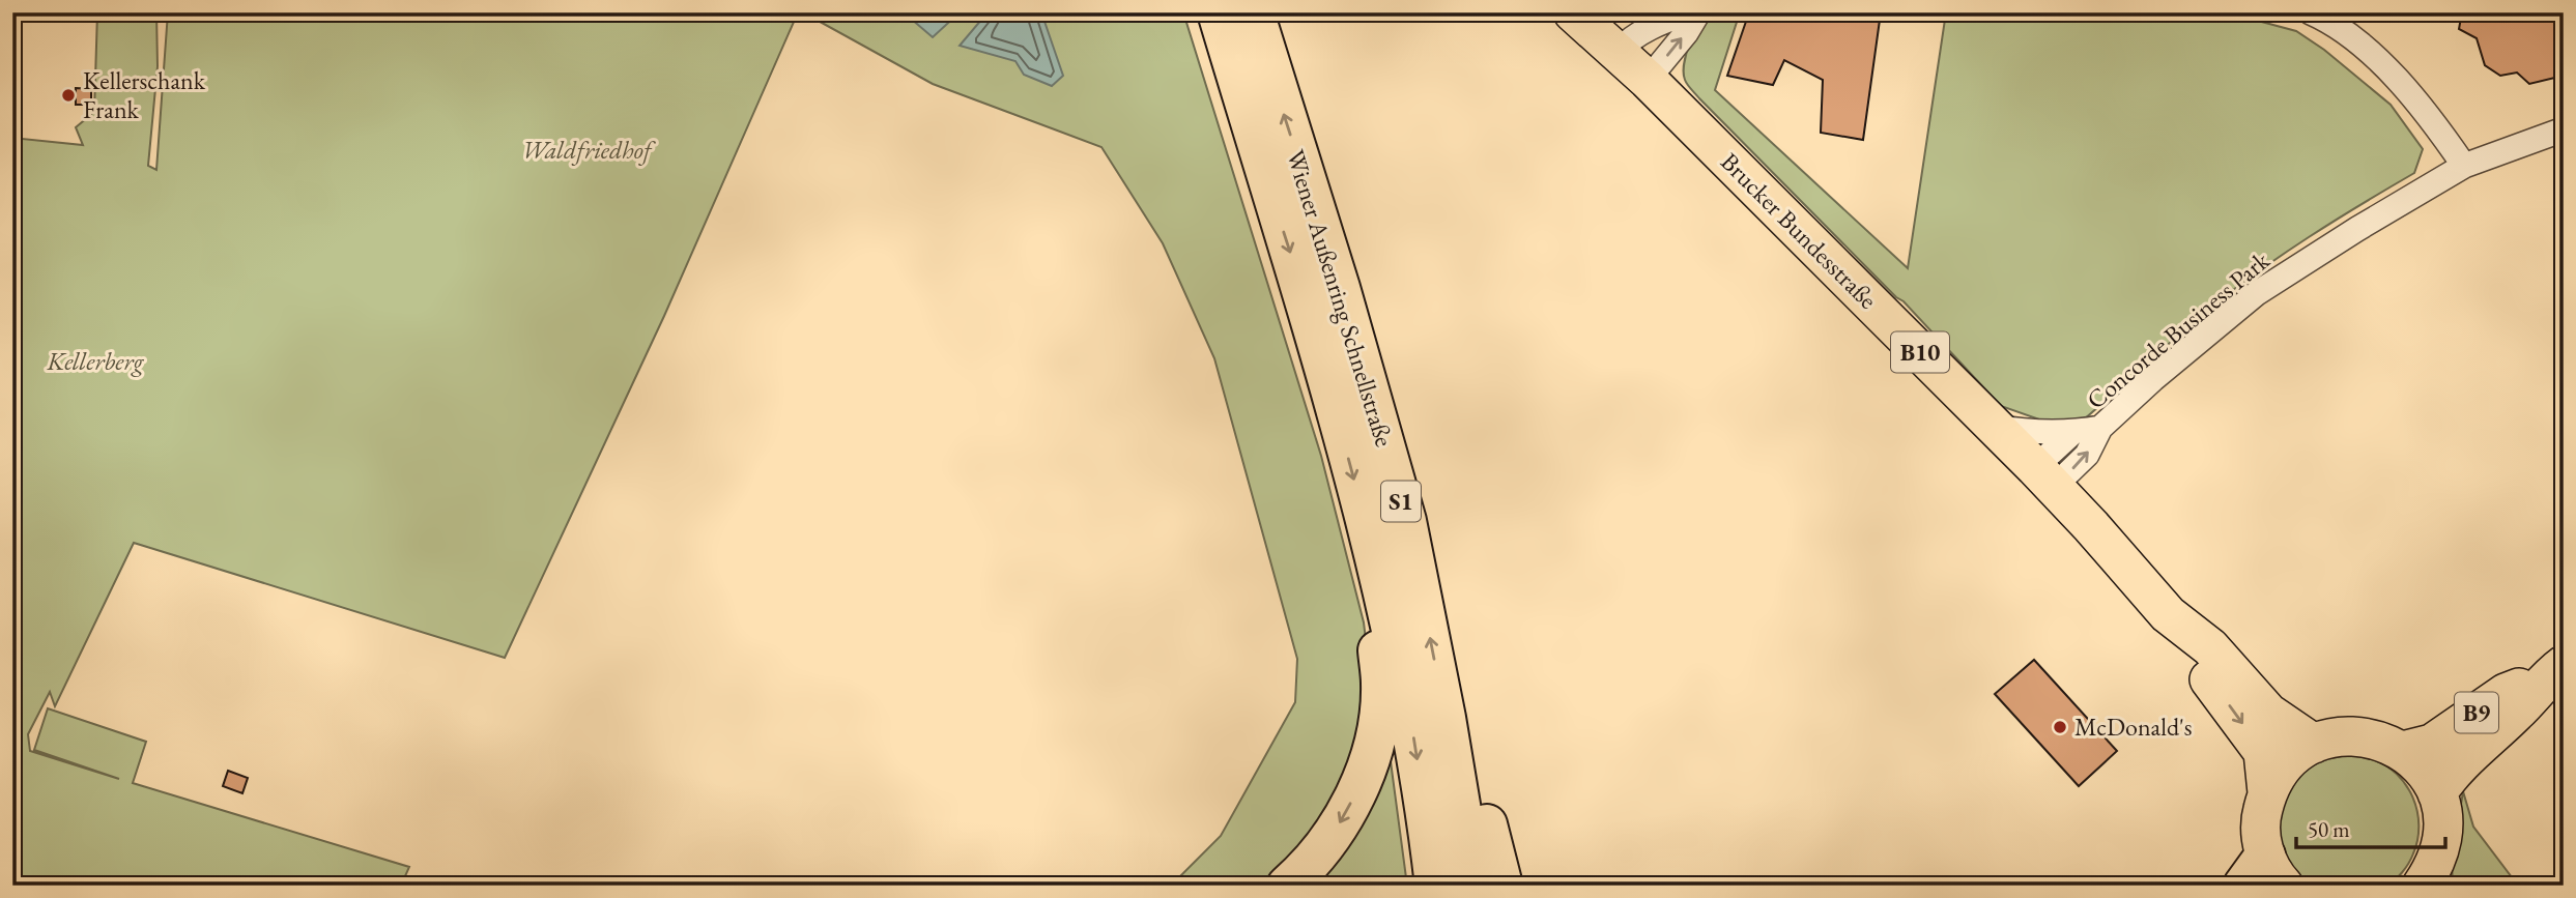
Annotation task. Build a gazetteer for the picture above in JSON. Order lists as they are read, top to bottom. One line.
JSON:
{"streets":{"highway":["Wiener Außenring Schnellstraße","S1"],"main road":["Brucker Bundesstraße","B10","B9"],"street":["Concorde Business Park"]},"crossings":[["Brucker Bundesstraße","Concorde Business Park"],["Brucker Bundesstraße","B10"],["B10","B9"]],"parks":["Waldfriedhof","Kellerberg"],"places":["Kellerschank Frank","McDonald's"],"scale_bar":"50 m"}
